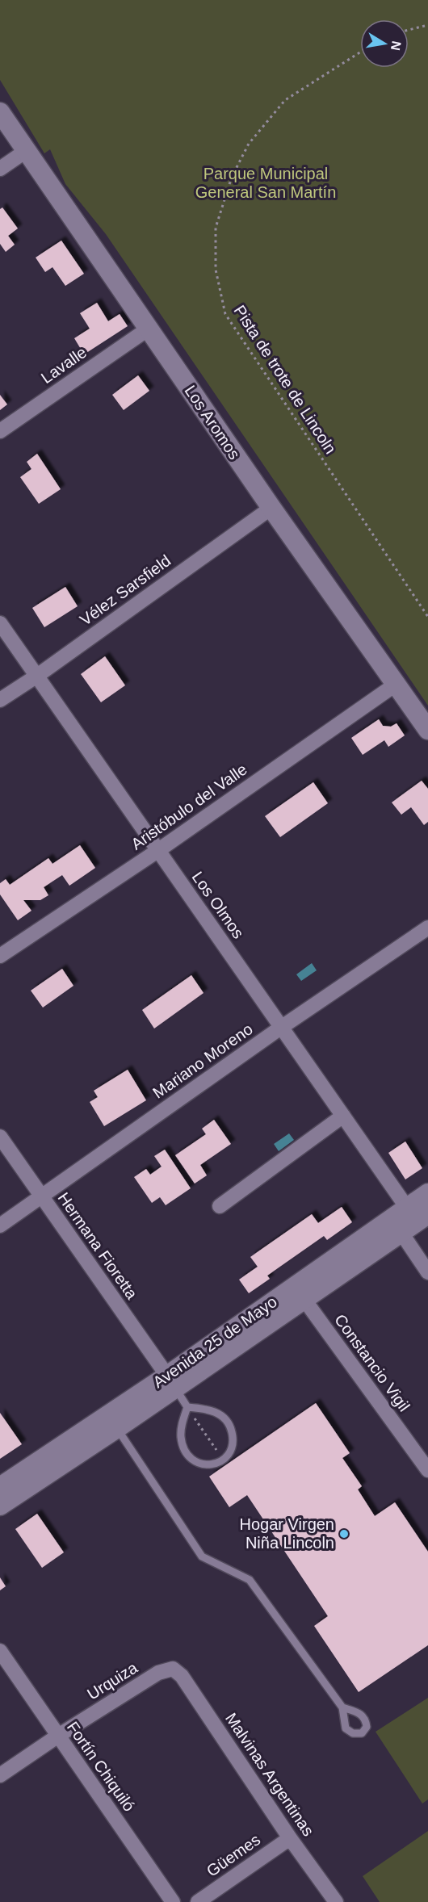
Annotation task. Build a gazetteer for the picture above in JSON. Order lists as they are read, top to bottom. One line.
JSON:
{"streets":{"main road":["Los Aromos","Avenida 25 de Mayo"],"street":["Lavalle","Vélez Sarsfield","Aristóbulo del Valle","Los Olmos","Mariano Moreno","Hermana Fioretta","Constancio Vigil","Urquiza","Fortín Chiquiló","Malvinas Argentinas","Güemes"],"path":["Pista de trote de Lincoln"]},"crossings":[["Lavalle","Los Aromos"],["Los Aromos","Vélez Sarsfield"],["Los Aromos","Aristóbulo del Valle"],["Vélez Sarsfield","Los Olmos"],["Aristóbulo del Valle","Los Olmos"],["Los Olmos","Mariano Moreno"],["Los Olmos","Avenida 25 de Mayo"],["Mariano Moreno","Hermana Fioretta"],["Hermana Fioretta","Avenida 25 de Mayo"],["Avenida 25 de Mayo","Constancio Vigil"],["Urquiza","Fortín Chiquiló"],["Urquiza","Malvinas Argentinas"],["Malvinas Argentinas","Güemes"]],"parks":["Parque Municipal General San Martín"],"places":["Hogar Virgen Niña Lincoln"],"north":"right"}
